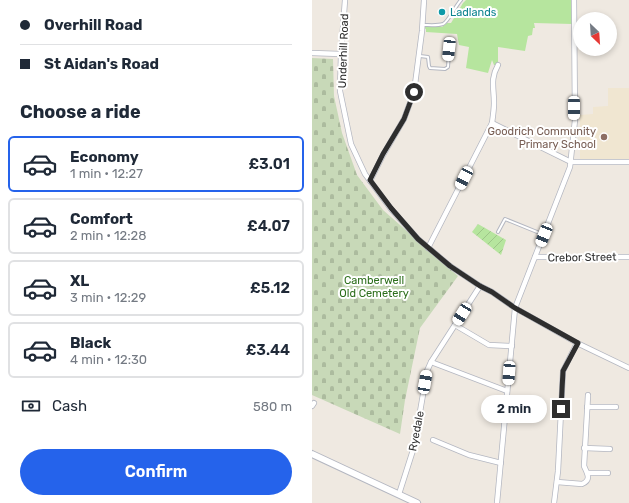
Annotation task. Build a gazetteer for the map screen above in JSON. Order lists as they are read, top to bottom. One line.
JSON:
{"streets":{"street":["Underhill Road","Crebor Street","Ryedale"]},"crossings":[["Underhill Road","Ryedale"]],"parks":["Camberwell Old Cemetery"],"places":["Ladlands","Goodrich Community Primary School"],"north":"bottom right","page":{"banner":["Overhill Road","St Aidan's Road"],"heading":"Choose a ride","list":[{"name":"Economy","note":"1 min · 12:27","value":"£3.01"},{"name":"Comfort","note":"2 min · 12:28","value":"£4.07"},{"name":"XL","note":"3 min · 12:29","value":"£5.12"},{"name":"Black","note":"4 min · 12:30","value":"£3.44"}],"pay":["Cash","580 m"],"bubble":"2 min","buttons":"Confirm"}}
